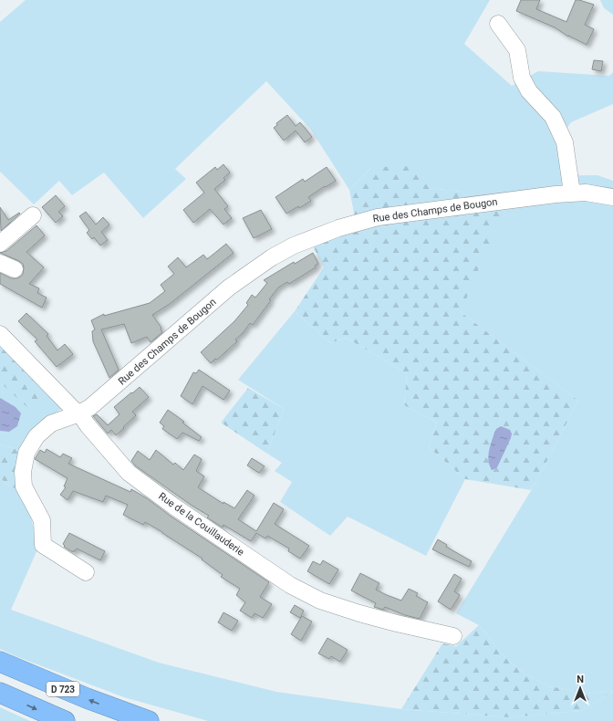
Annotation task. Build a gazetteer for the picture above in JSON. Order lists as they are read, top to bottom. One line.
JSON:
{"streets":{"highway":["D 723"],"street":["Rue des Champs de Bougon","Rue de la Couillauderie"]},"crossings":[["Rue des Champs de Bougon","Rue de la Couillauderie"]],"north":"top"}
